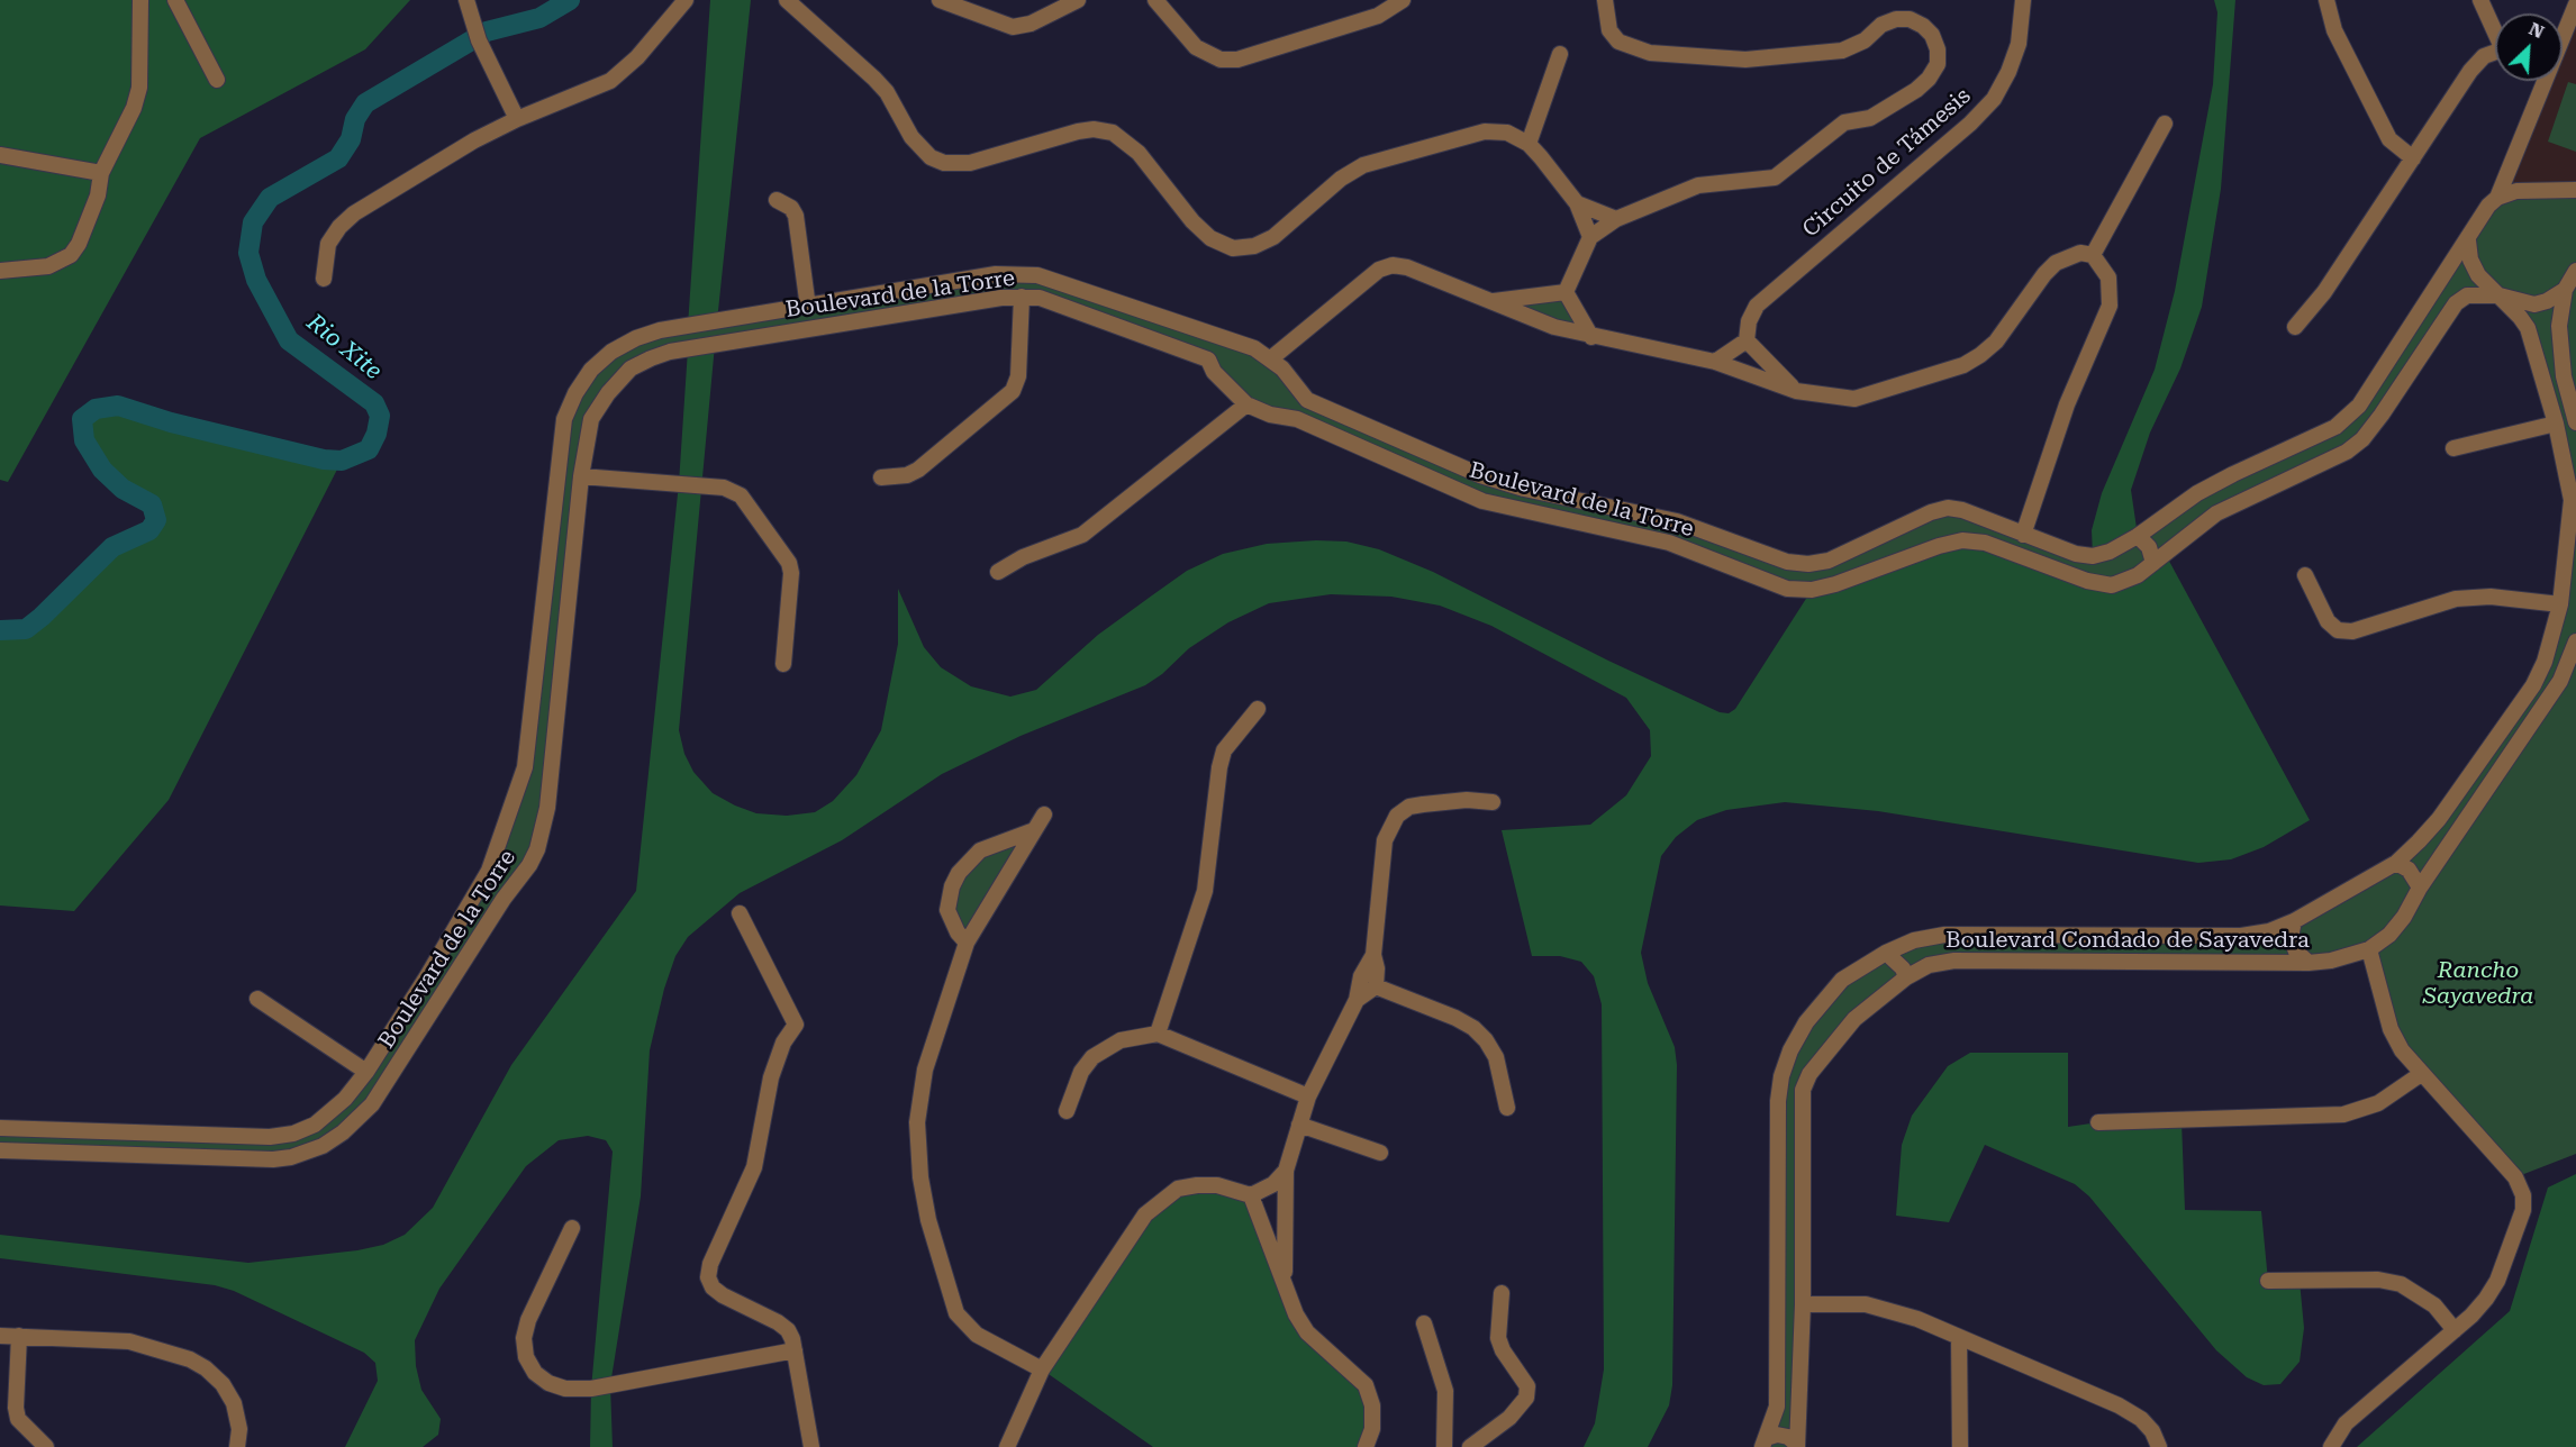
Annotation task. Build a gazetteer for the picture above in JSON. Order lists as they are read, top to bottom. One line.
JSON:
{"streets":{"street":["Circuito de Támesis","Boulevard de la Torre","Boulevard Condado de Sayavedra"]},"crossings":[["Boulevard de la Torre","Boulevard Condado de Sayavedra"]],"water":["Rio Xite"],"parks":["Rancho Sayavedra"],"north":"top right"}
